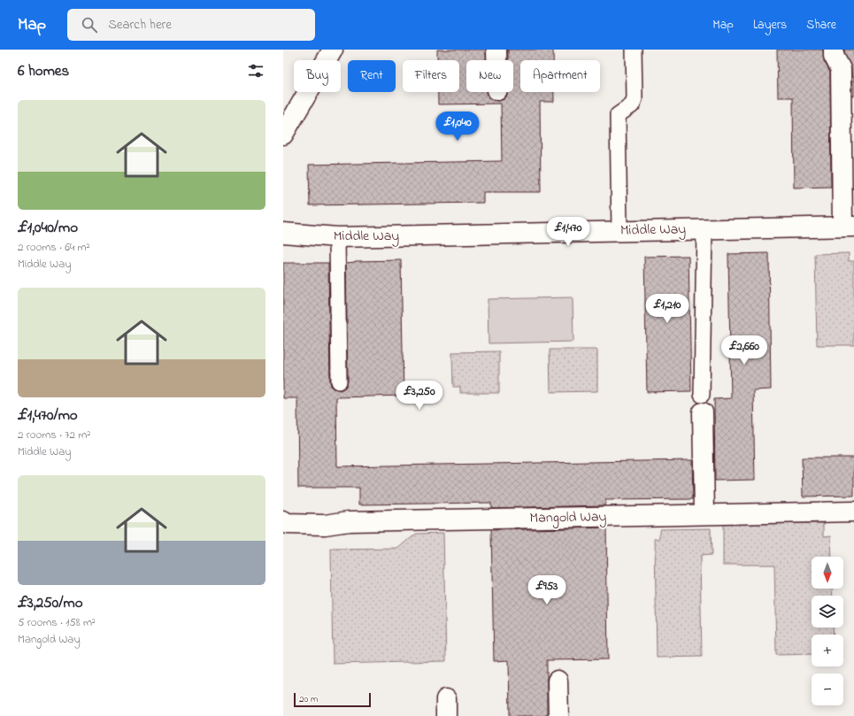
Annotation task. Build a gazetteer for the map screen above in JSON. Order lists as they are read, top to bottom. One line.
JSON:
{"streets":{"street":["Middle Way","Mangold Way"]},"scale_bar":"20 m","north":"bottom","page":{"header":"Map","search":"Search here","nav":["Map","Layers","Share"],"heading":"6 homes","chip":["Buy","Rent","Filters","New","Apartment"],"list":[{"name":"£1,040/mo","note":"2 rooms · 64 m² · Middle Way"},{"name":"£1,470/mo","note":"2 rooms · 72 m² · Middle Way"},{"name":"£3,250/mo","note":"5 rooms · 158 m² · Mangold Way"}],"price":["£1,040","£1,470","£1,210","£2,660","£3,250","£953"],"map_buttons":["+","−"],"scale":"20 m"}}
